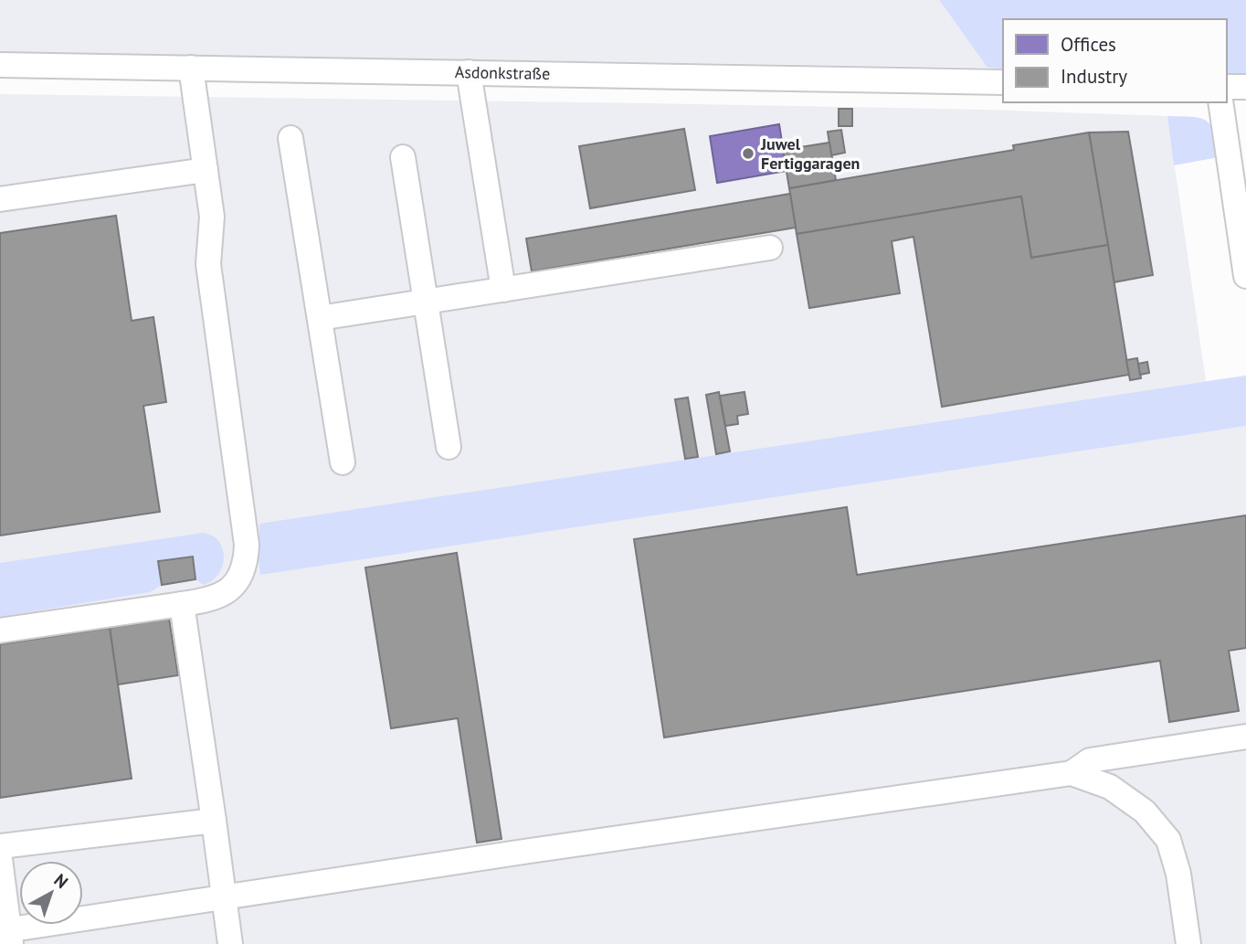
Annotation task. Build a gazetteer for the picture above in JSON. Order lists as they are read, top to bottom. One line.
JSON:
{"streets":{"street":["Asdonkstraße"]},"places":["Juwel Fertiggaragen"],"legend":["Offices","Industry"],"north":"top right"}
